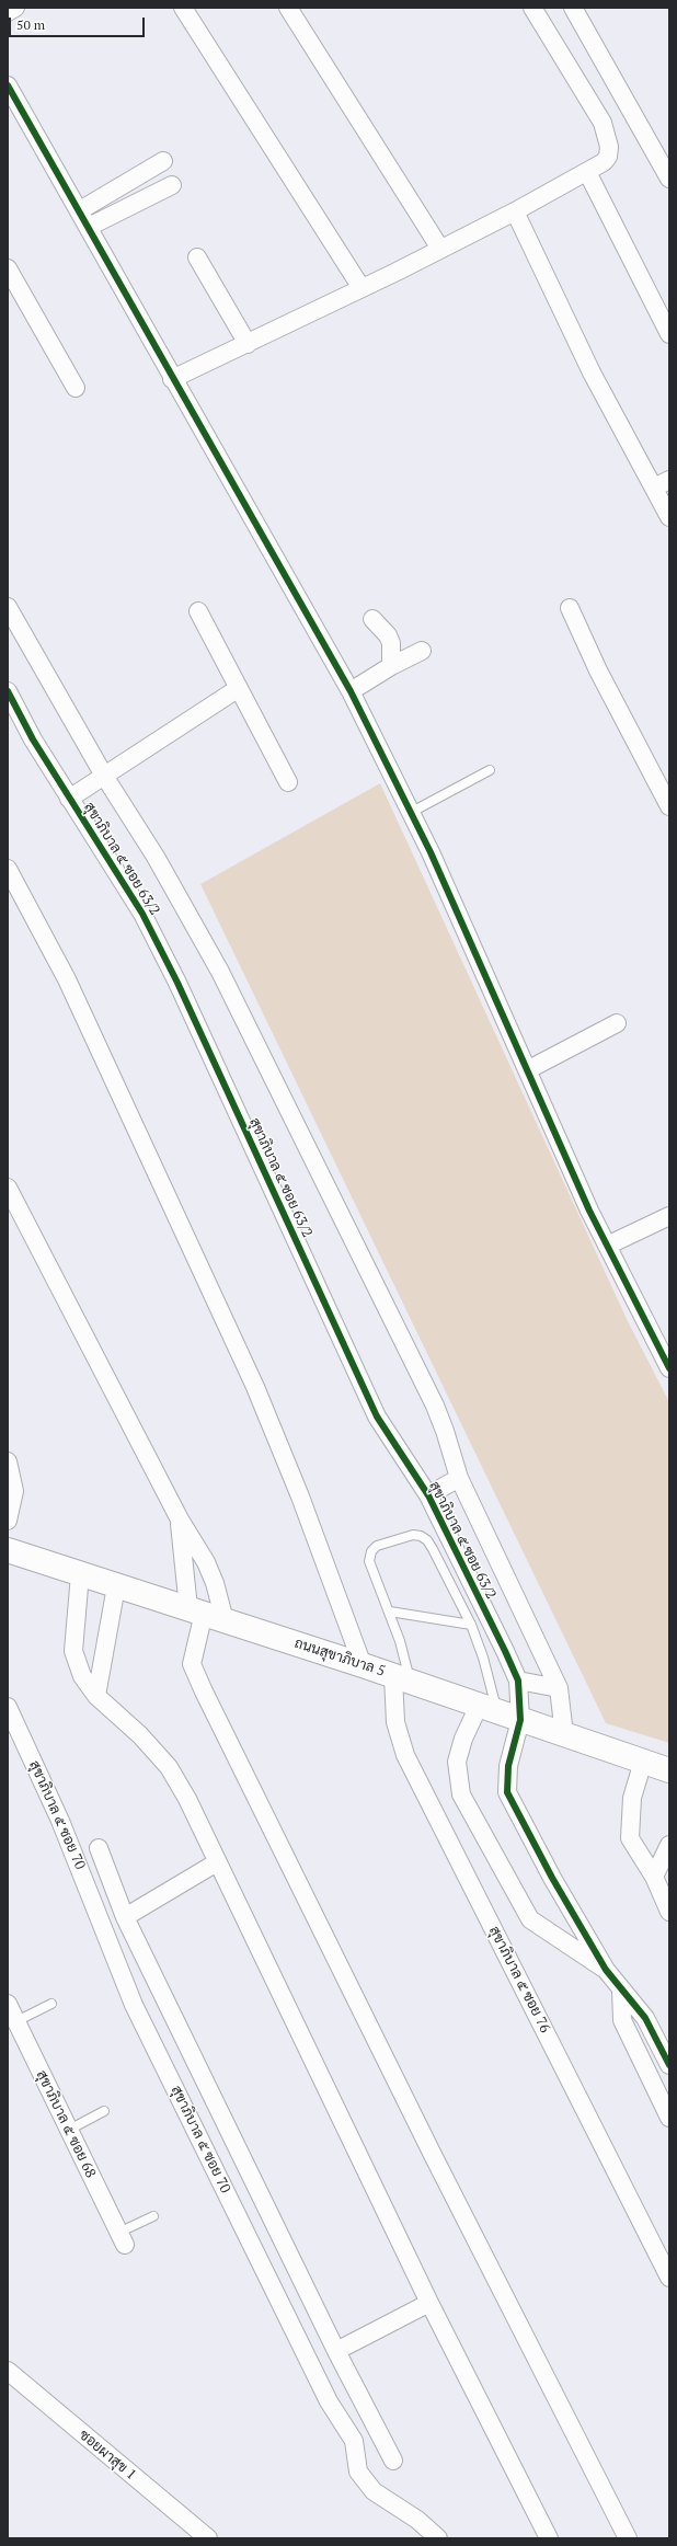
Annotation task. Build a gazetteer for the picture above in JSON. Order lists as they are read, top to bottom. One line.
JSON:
{"streets":{"main road":["ถนนสุขาภิบาล 5"],"street":["สุขาภิบาล ๕ ซอย 63/2","สุขาภิบาล ๕ ซอย 70","สุขาภิบาล ๕ ซอย 76","สุขาภิบาล ๕ ซอย 68","ซอยผาสุข 1"]},"crossings":[["ถนนสุขาภิบาล 5","สุขาภิบาล ๕ ซอย 76"]],"scale_bar":"50 m"}
